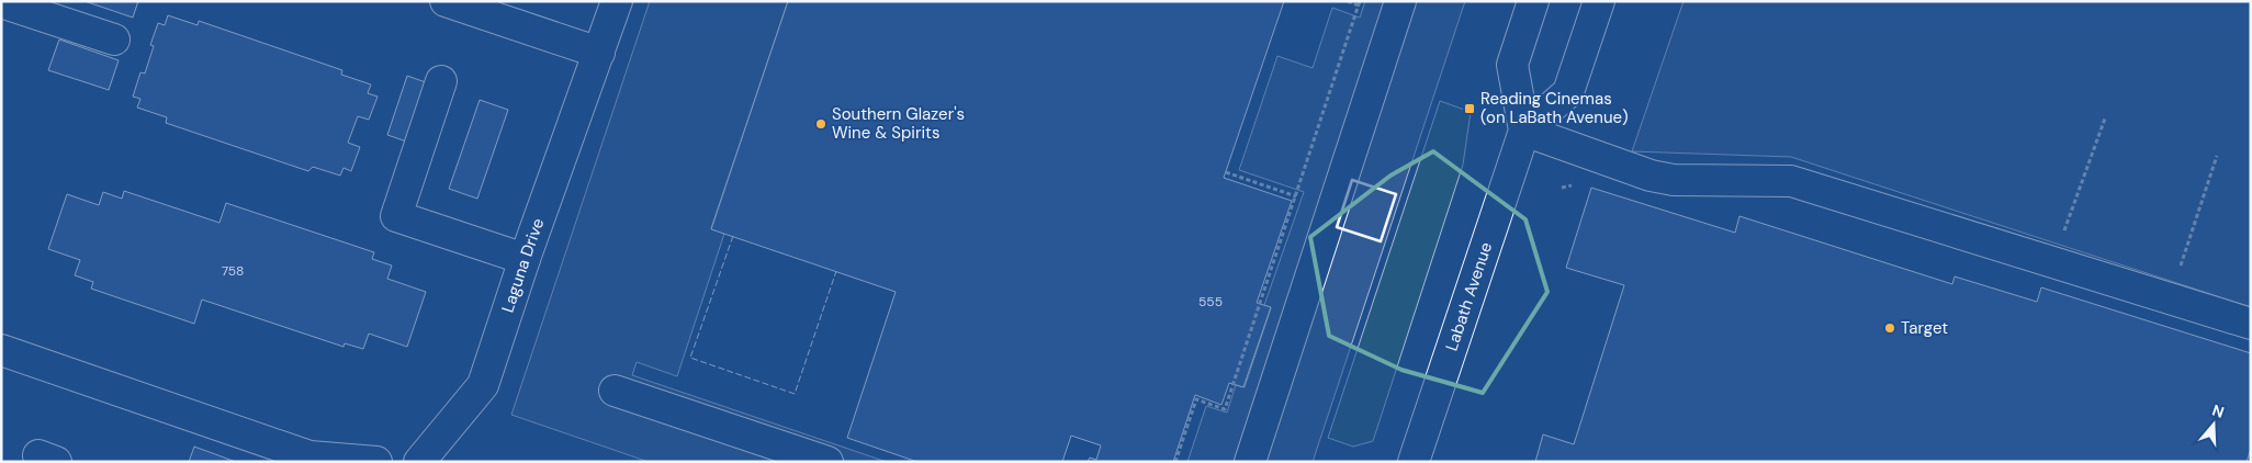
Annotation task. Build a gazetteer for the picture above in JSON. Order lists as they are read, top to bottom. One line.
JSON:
{"streets":{"street":["Laguna Drive","Labath Avenue"]},"places":{"transit":["Reading Cinemas (on LaBath Avenue)"],"other":["Southern Glazer's Wine & Spirits","Target"]},"house_numbers":["758","555"],"north":"top"}
